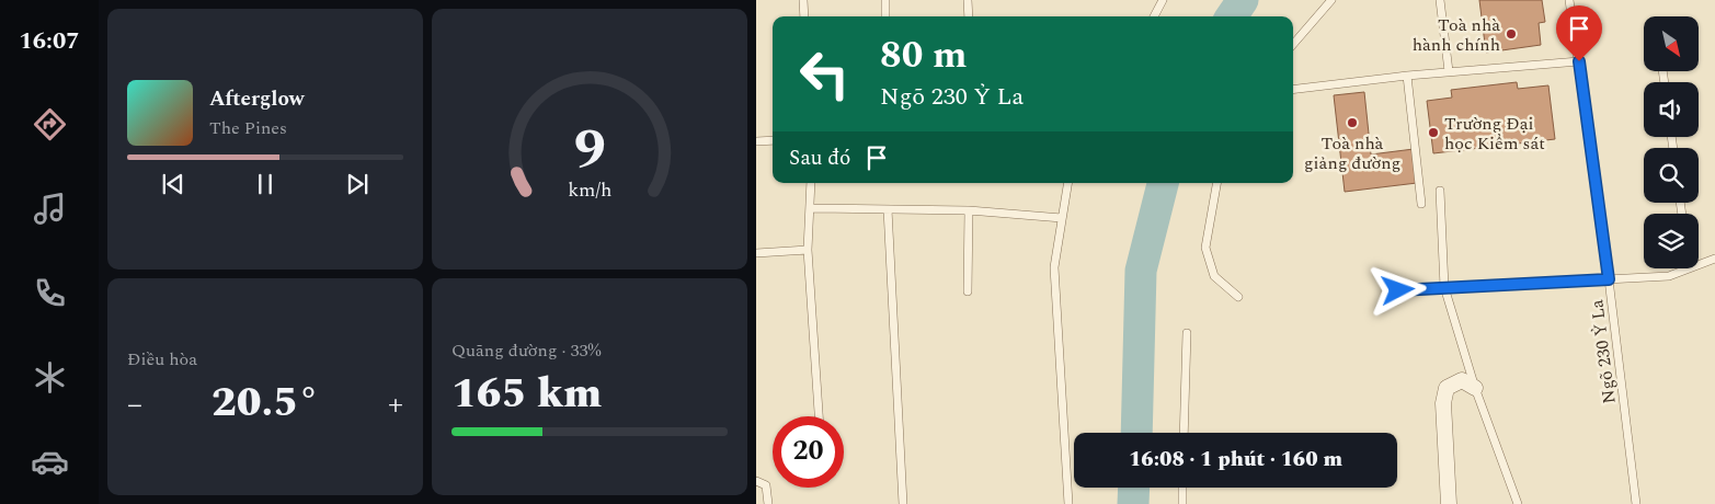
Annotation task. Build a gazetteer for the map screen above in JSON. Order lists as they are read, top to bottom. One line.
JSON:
{"streets":{"lane":["Ngõ 230 Ỷ La"]},"places":["Toà nhà hành chính","Toà nhà giảng đường","Trường Đại học Kiểm sát"],"north":"bottom right","page":{"tabs":"16:07","turn":["80 m","Ngõ 230 Ỷ La"],"song":["Afterglow","The Pines"],"then":"Sau đó","tile":["Điều hòa",["Quãng đường · 33%","165 km"]],"heat":["−","20.5°","+"],"limit":"20","trip":"16:08 · 1 phút · 160 m","gauge":["9","km/h"]}}
